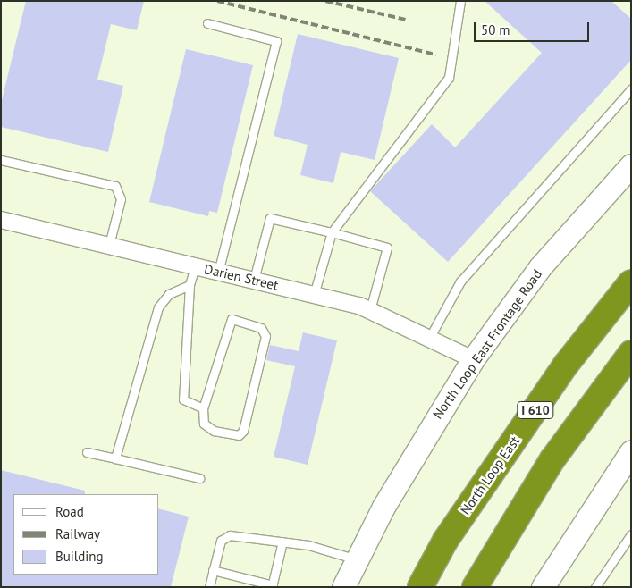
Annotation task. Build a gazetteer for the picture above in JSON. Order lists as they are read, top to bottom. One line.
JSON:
{"streets":{"highway":["I 610","North Loop East"],"main road":["North Loop East Frontage Road"],"street":["Darien Street"]},"crossings":[["Darien Street","North Loop East Frontage Road"]],"legend":["Road","Railway","Building"],"scale_bar":"50 m"}
